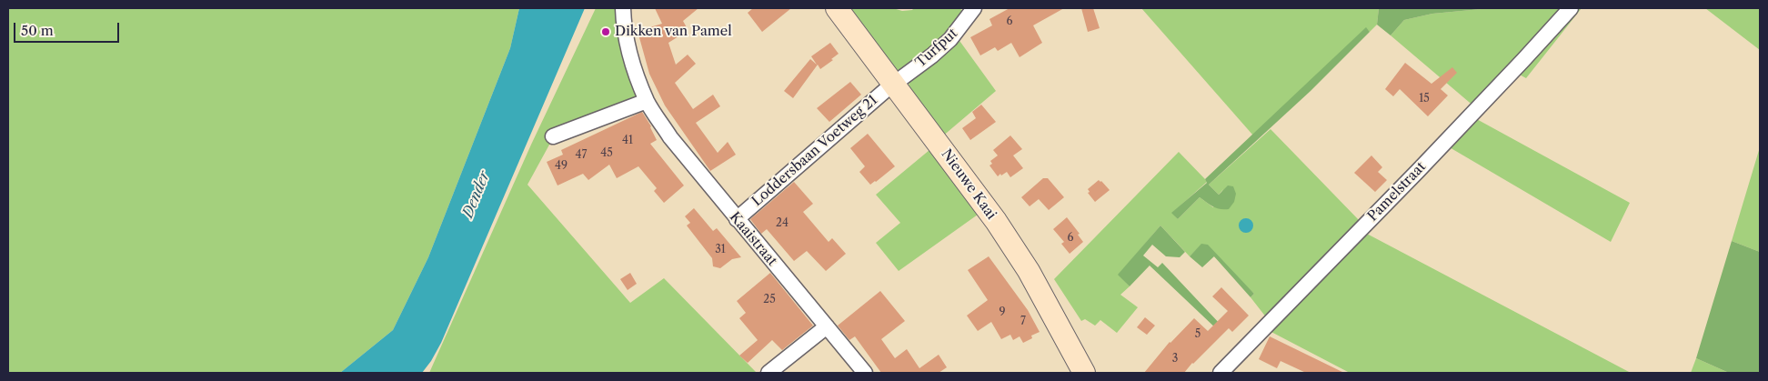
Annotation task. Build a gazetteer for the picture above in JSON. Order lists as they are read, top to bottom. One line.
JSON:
{"streets":{"main road":["Nieuwe Kaai"],"street":["Turfput","Loddersbaan Voetweg 21","Pamelstraat","Kaaistraat"]},"crossings":[["Turfput","Loddersbaan Voetweg 21"],["Turfput","Nieuwe Kaai"],["Loddersbaan Voetweg 21","Nieuwe Kaai"],["Loddersbaan Voetweg 21","Kaaistraat"]],"water":["Dender"],"places":["Dikken van Pamel"],"house_numbers":["6","15","41","45","47","49","24","6","31","25","9","7","5","3"],"scale_bar":"50 m"}
